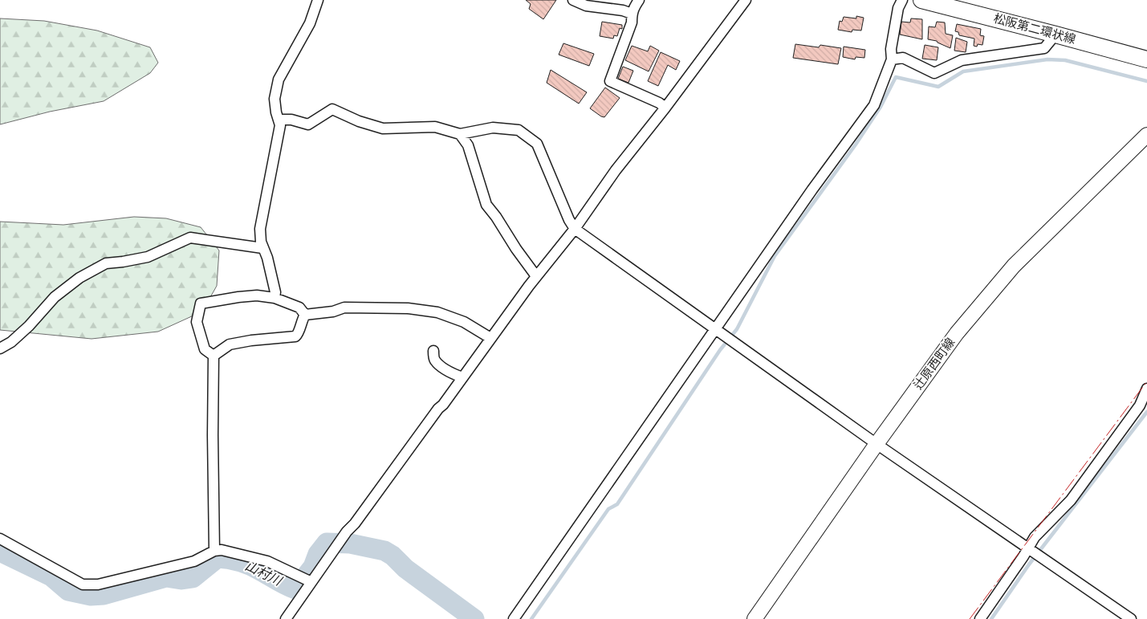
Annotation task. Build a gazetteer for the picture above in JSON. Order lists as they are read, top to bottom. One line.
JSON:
{"streets":{"main road":["松阪第二環状線","辻原西町線"]},"water":["山村川"]}
